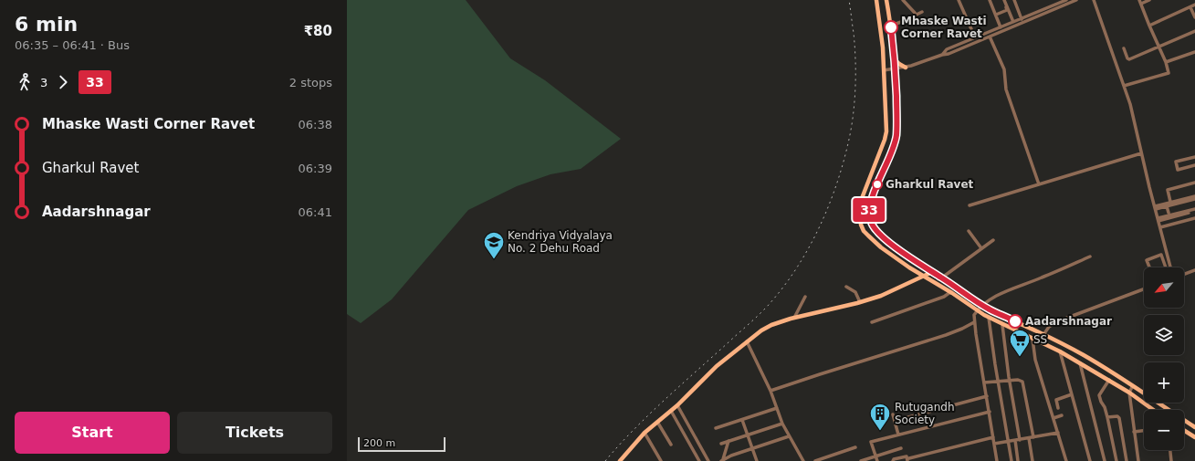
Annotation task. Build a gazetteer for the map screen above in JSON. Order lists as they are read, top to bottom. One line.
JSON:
{"places":{"other":["Mhaske Wasti Corner Ravet","Gharkul Ravet","Aadarshnagar"],"school or university":["Kendriya Vidyalaya No. 2 Dehu Road"],"supermarket":["SS"],"building":["Rutugandh Society"]},"lines":["bus line 33"],"scale_bar":"200 m","north":"bottom left","page":{"heading":["6 min","06:35 – 06:41 · Bus","₹80"],"on_map":"33","legs":["3","33","2 stops"],"list":[{"name":"Mhaske Wasti Corner Ravet","value":"06:38"},{"name":"Gharkul Ravet","value":"06:39"},{"name":"Aadarshnagar","value":"06:41"}],"map_buttons":["+","−"],"buttons":["Start","Tickets"],"scale":"200 m"}}
